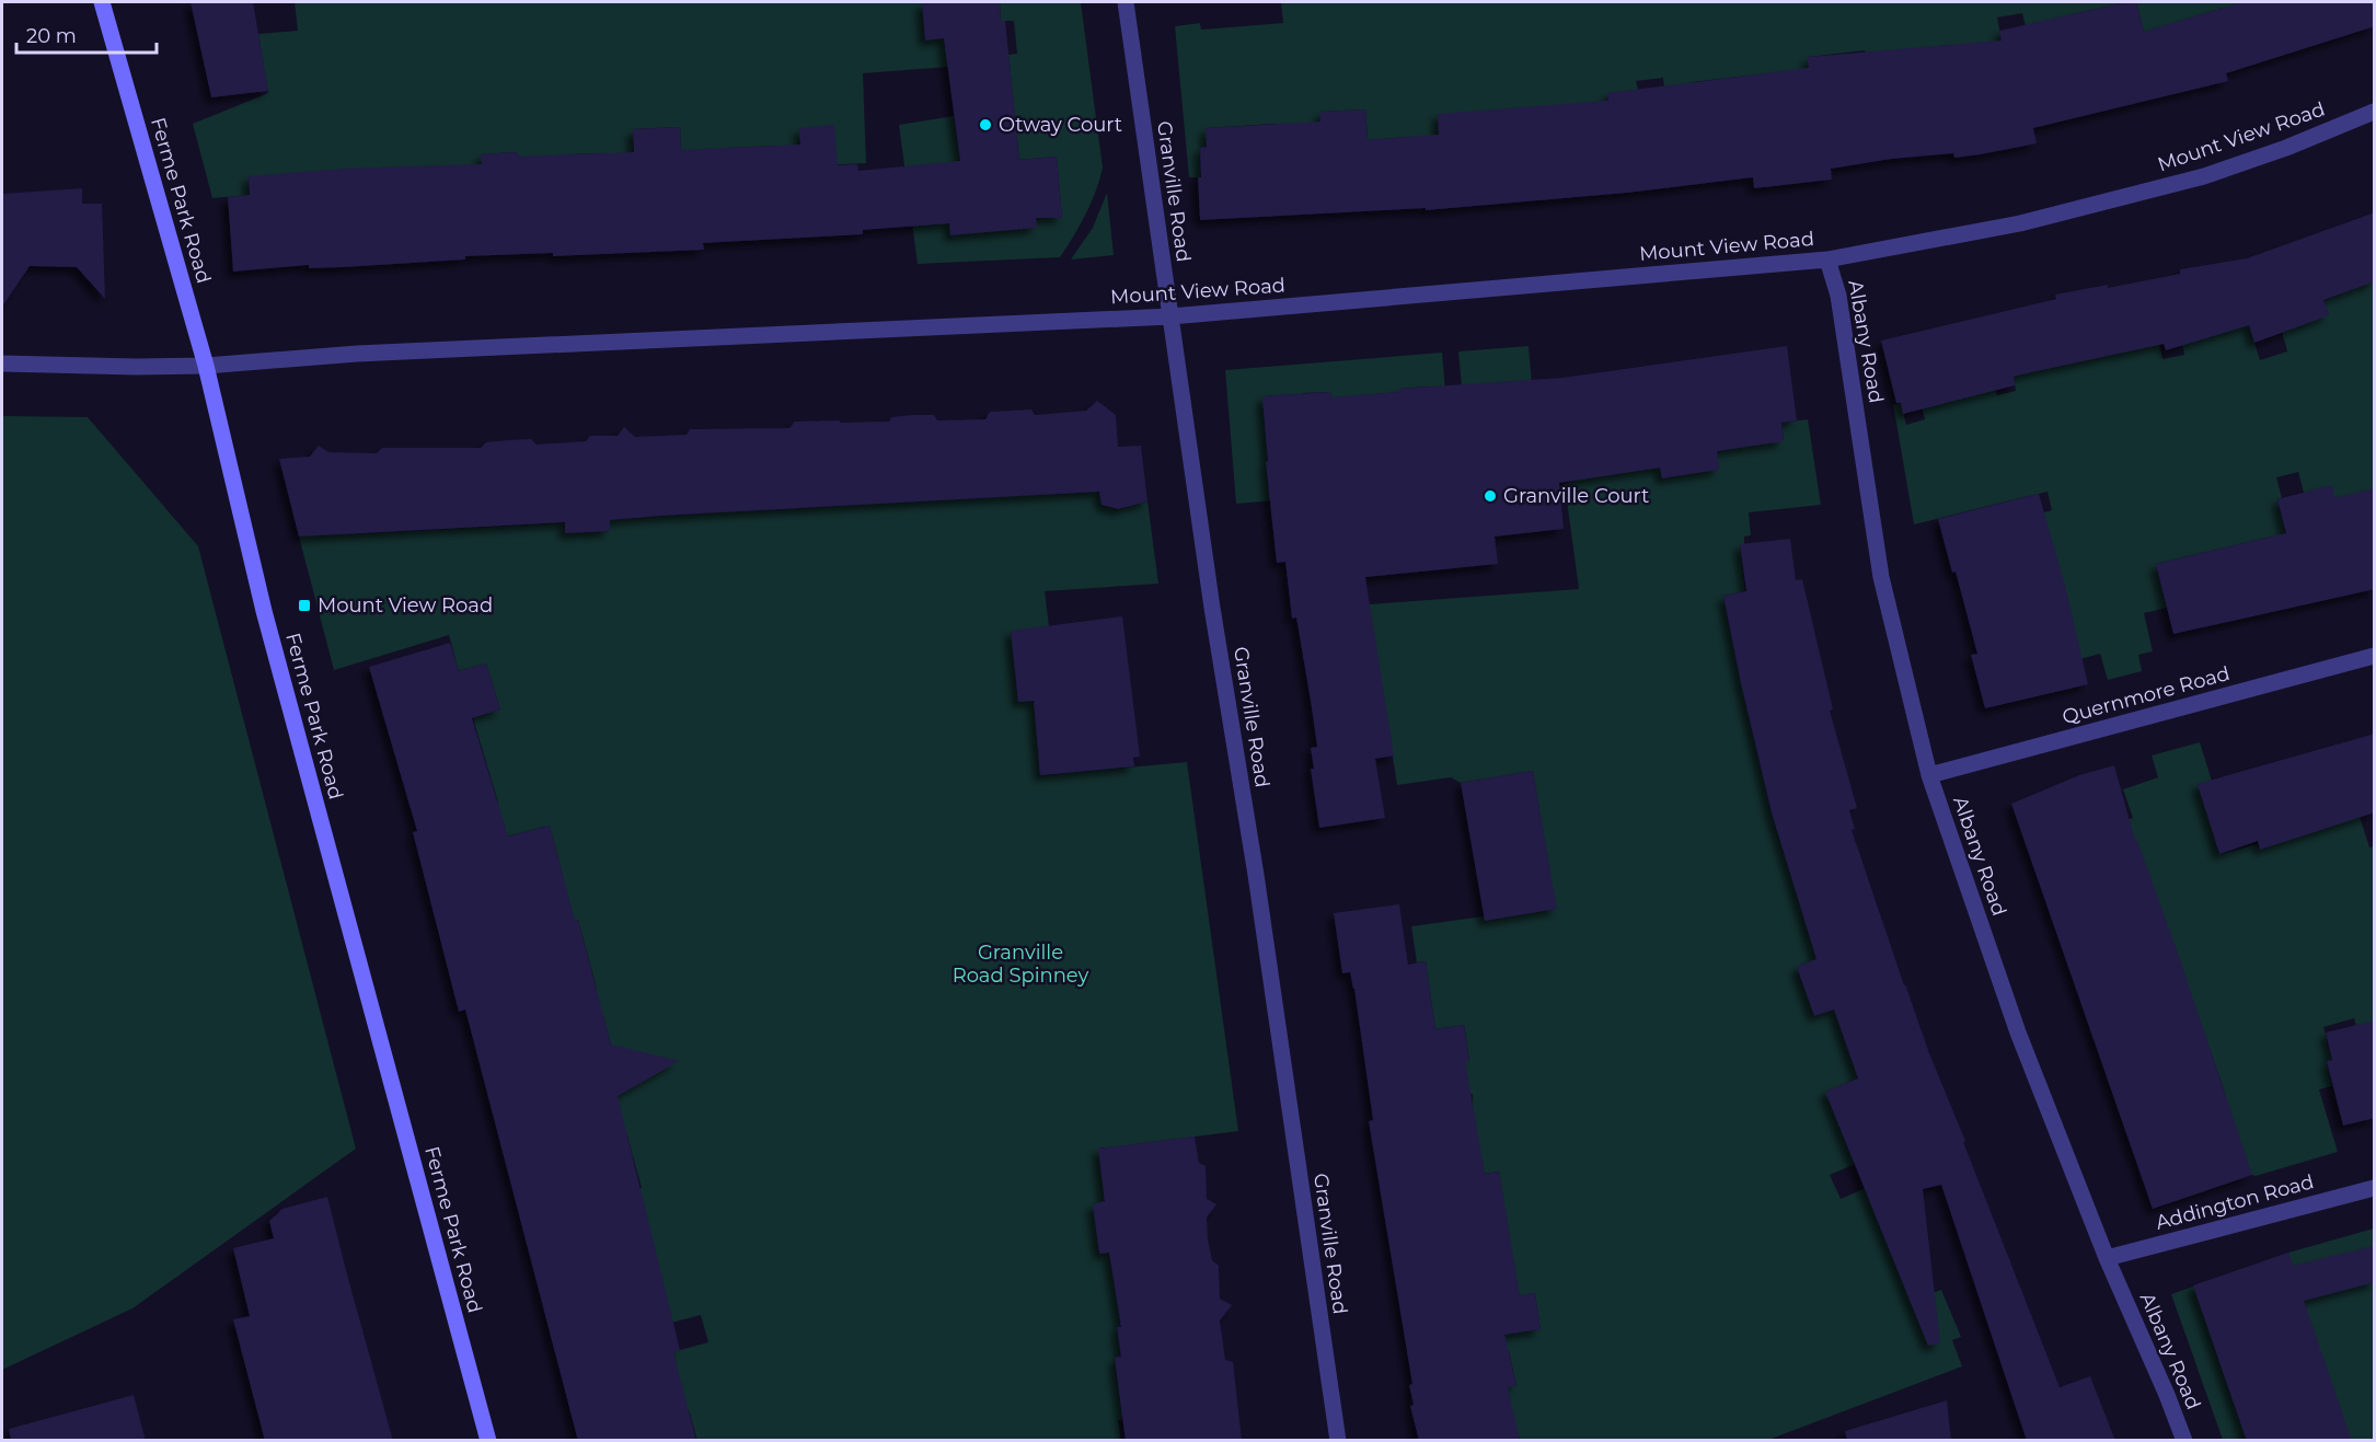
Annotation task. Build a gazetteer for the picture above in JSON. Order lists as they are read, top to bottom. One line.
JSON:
{"streets":{"street":["Mount View Road","Granville Road","Ferme Park Road","Albany Road","Quernmore Road","Addington Road"]},"crossings":[["Mount View Road","Granville Road"],["Mount View Road","Ferme Park Road"],["Mount View Road","Albany Road"],["Albany Road","Quernmore Road"],["Albany Road","Addington Road"]],"parks":["Granville Road Spinney"],"places":{"other":["Otway Court","Granville Court"],"transit":["Mount View Road"]},"scale_bar":"20 m"}
